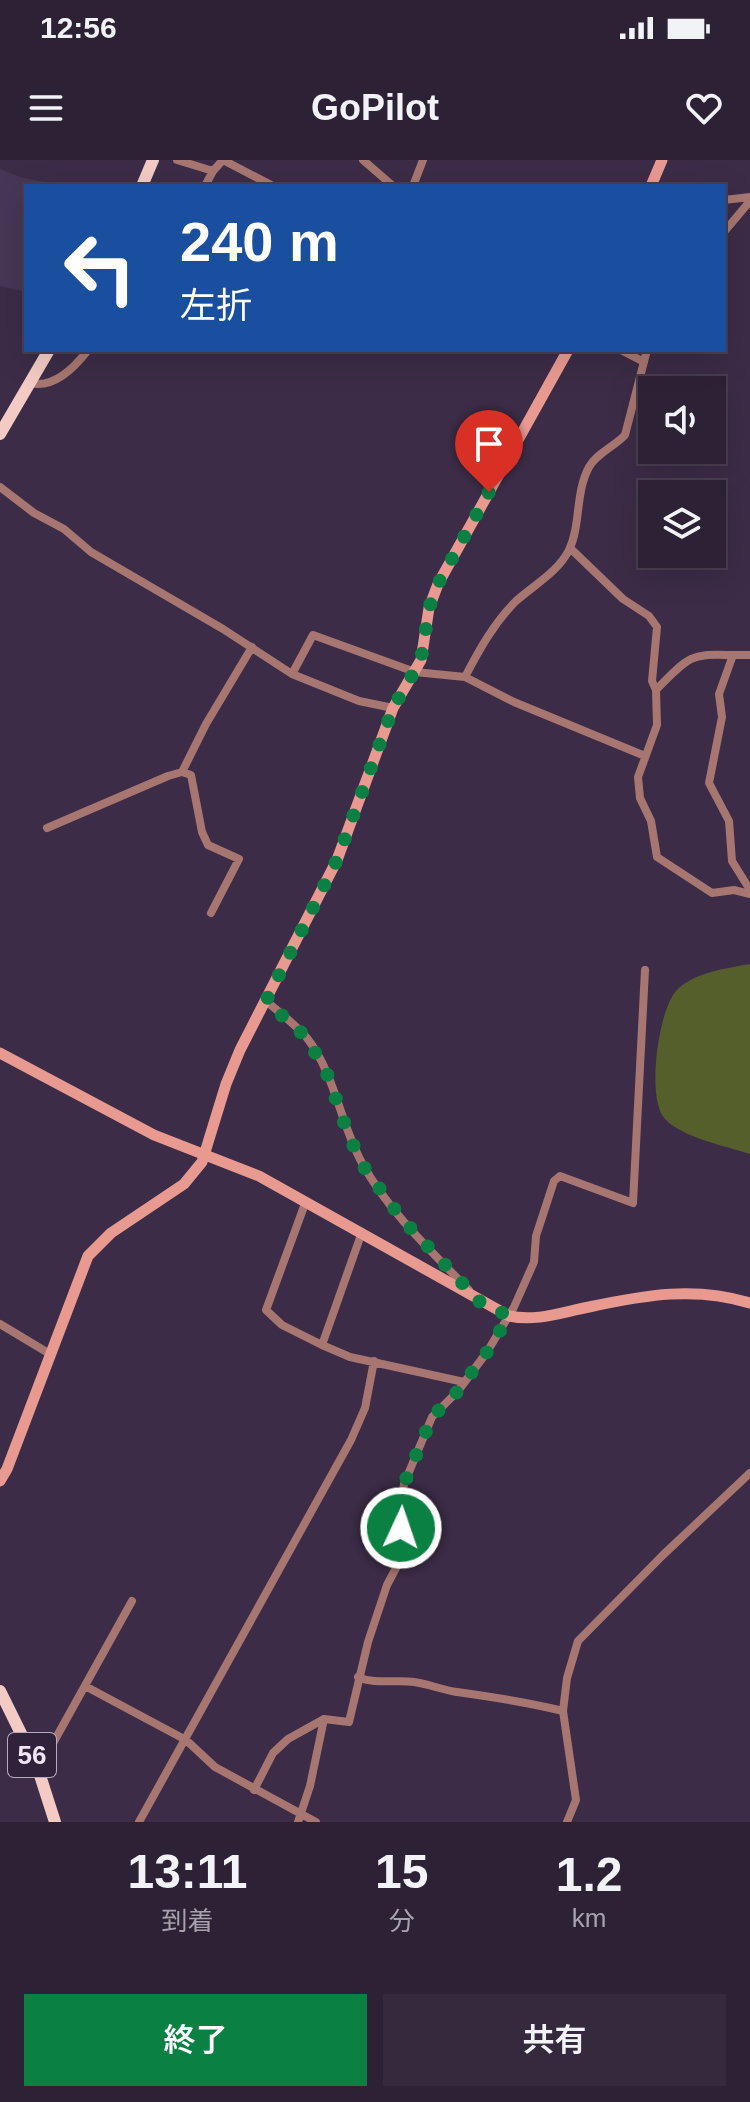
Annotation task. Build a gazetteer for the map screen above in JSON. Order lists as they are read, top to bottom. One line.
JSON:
{"streets":{"main road":["56"]},"page":{"status":"12:56","header":"GoPilot","turn":["240 m","左折"],"eta":["13:11","到着","15","分","1.2","km"],"buttons":["終了","共有"]}}
